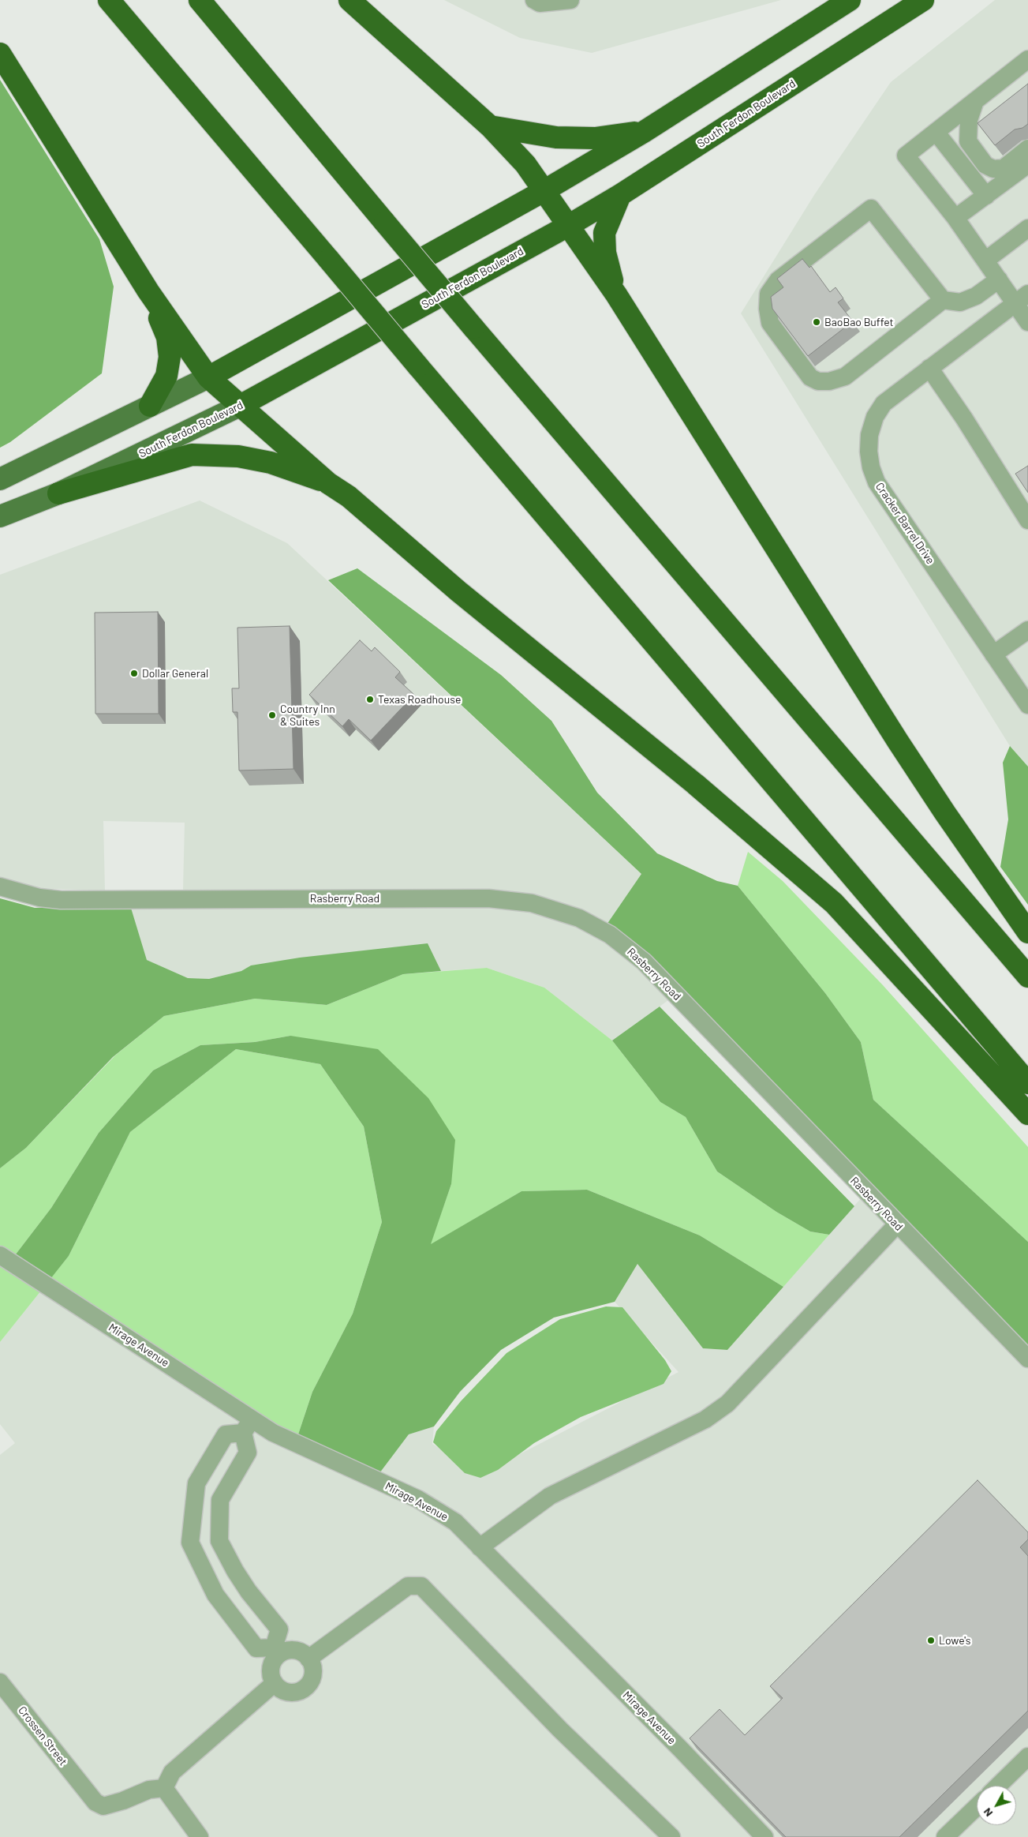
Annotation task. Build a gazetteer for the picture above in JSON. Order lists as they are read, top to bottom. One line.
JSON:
{"streets":{"highway":["South Ferdon Boulevard"],"street":["Cracker Barrel Drive","Rasberry Road","Mirage Avenue","Crossen Street"]},"places":["BaoBao Buffet","Dollar General","Texas Roadhouse","Country Inn & Suites","Lowe's"],"north":"bottom left"}
